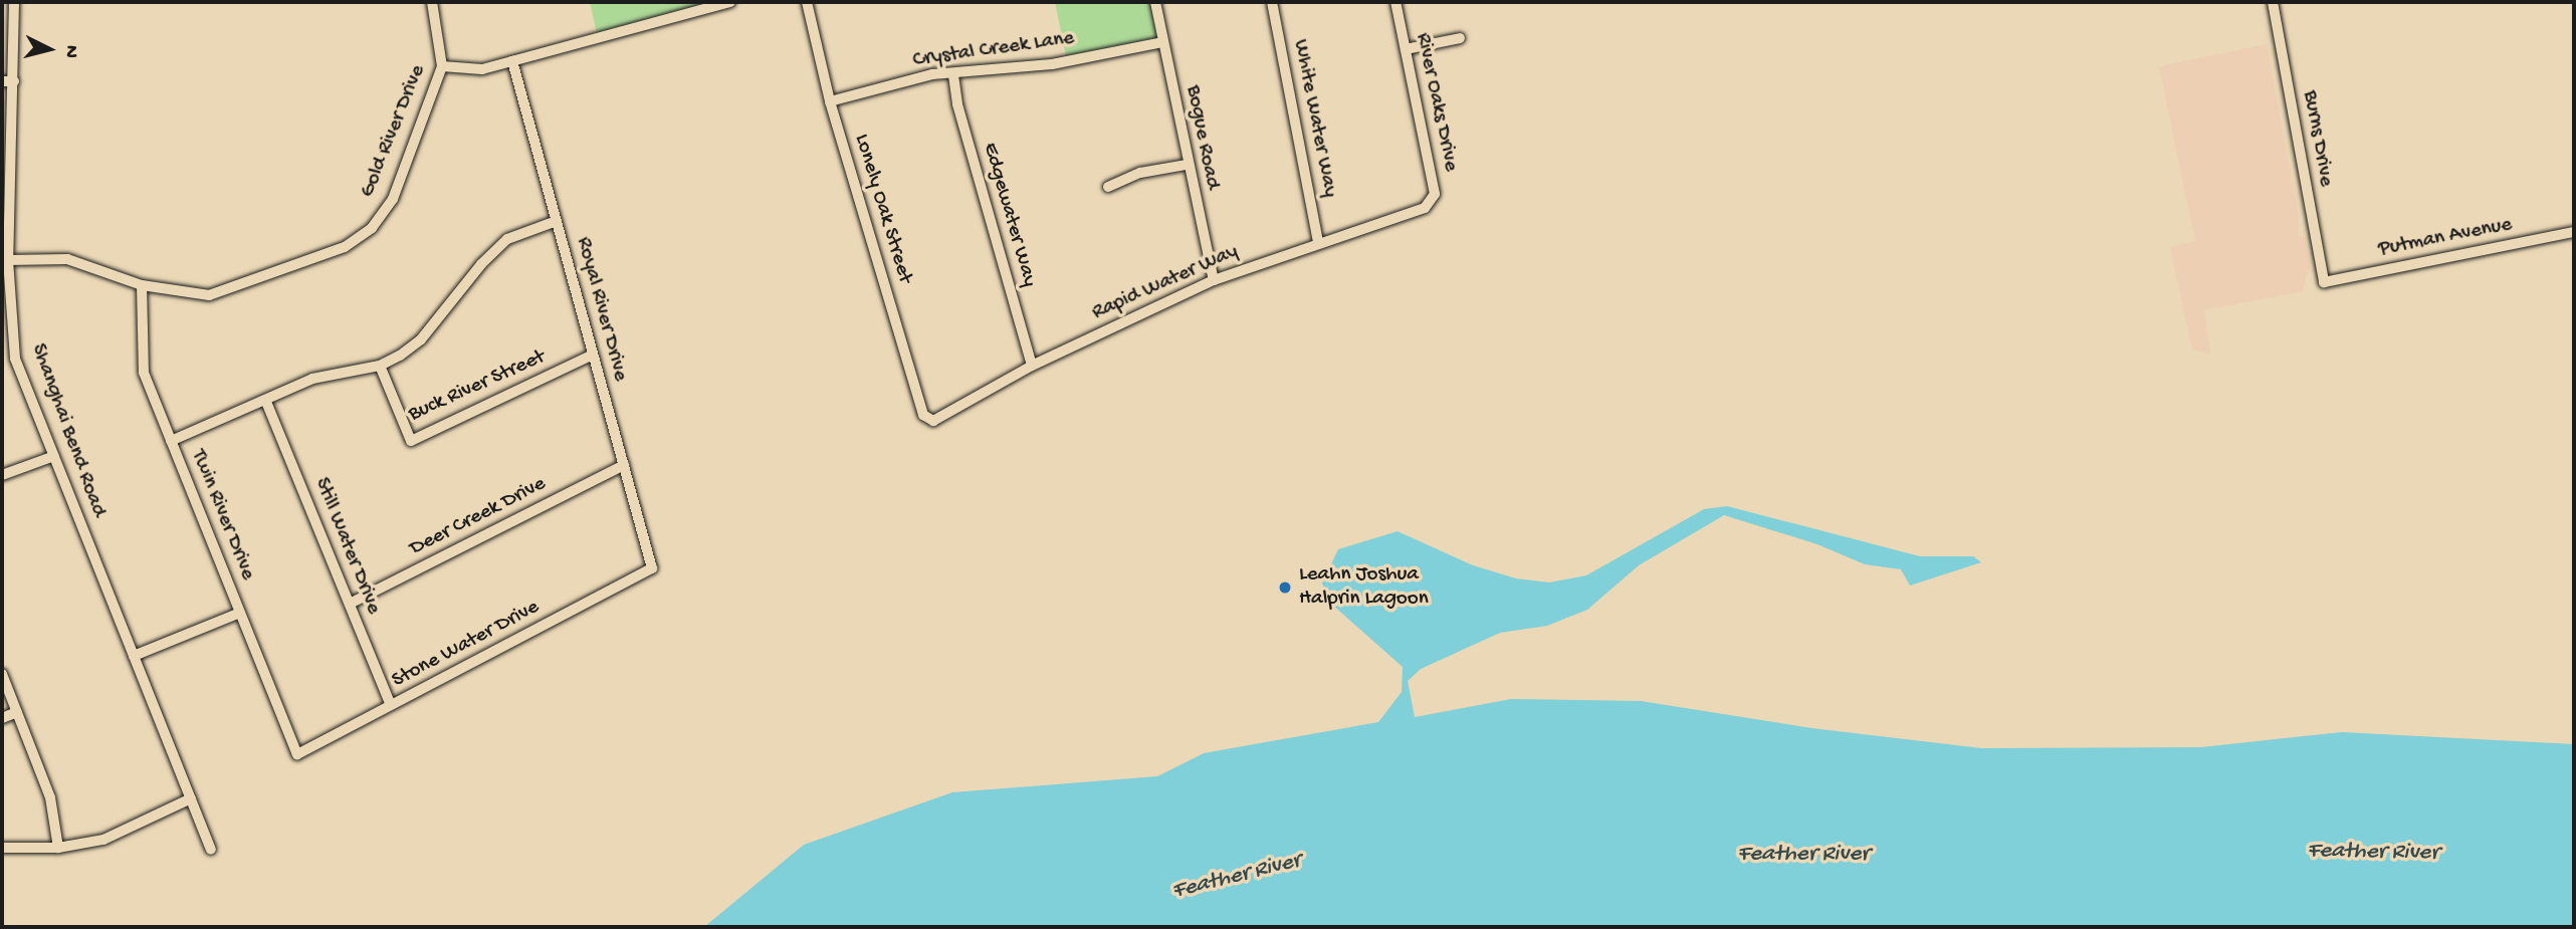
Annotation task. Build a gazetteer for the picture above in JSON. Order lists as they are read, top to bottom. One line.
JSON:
{"streets":{"street":["Crystal Creek Lane","River Oaks Drive","White Water Way","Gold River Drive","Bogue Road","Burns Drive","Lonely Oak Street","Edgewater Way","Putman Avenue","Rapid Water Way","Royal River Drive","Buck River Street","Shanghai Bend Road","Twin River Drive","Deer Creek Drive","Still Water Drive","Stone Water Drive"]},"crossings":[["Crystal Creek Lane","Bogue Road"],["Crystal Creek Lane","Lonely Oak Street"],["Crystal Creek Lane","Edgewater Way"],["River Oaks Drive","Rapid Water Way"],["White Water Way","Rapid Water Way"],["Gold River Drive","Shanghai Bend Road"],["Gold River Drive","Twin River Drive"],["Bogue Road","Rapid Water Way"],["Burns Drive","Putman Avenue"],["Lonely Oak Street","Rapid Water Way"],["Edgewater Way","Rapid Water Way"],["Royal River Drive","Buck River Street"],["Royal River Drive","Deer Creek Drive"],["Royal River Drive","Stone Water Drive"],["Twin River Drive","Stone Water Drive"],["Deer Creek Drive","Still Water Drive"],["Still Water Drive","Stone Water Drive"]],"water":["Feather River"],"places":["Leahn Joshua Halprin Lagoon"],"north":"right"}
